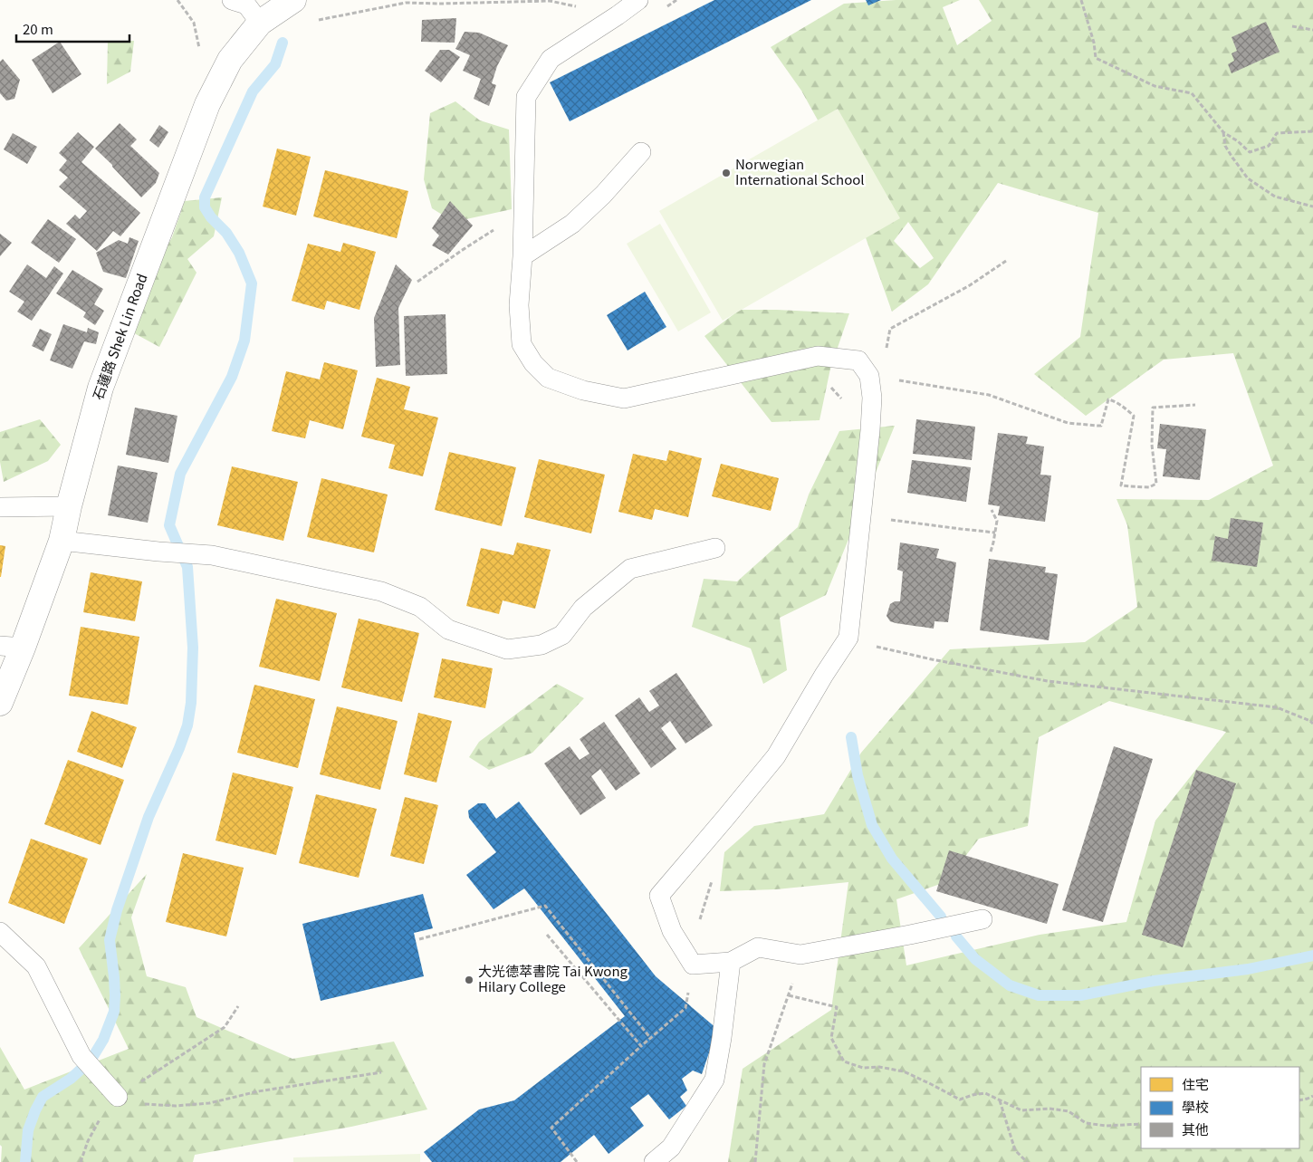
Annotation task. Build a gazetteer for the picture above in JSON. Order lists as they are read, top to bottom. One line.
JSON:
{"streets":{"street":["石蓮路 Shek Lin Road"]},"places":["Norwegian International School","大光德萃書院 Tai Kwong Hilary College"],"legend":["住宅","學校","其他"],"scale_bar":"20 m"}
